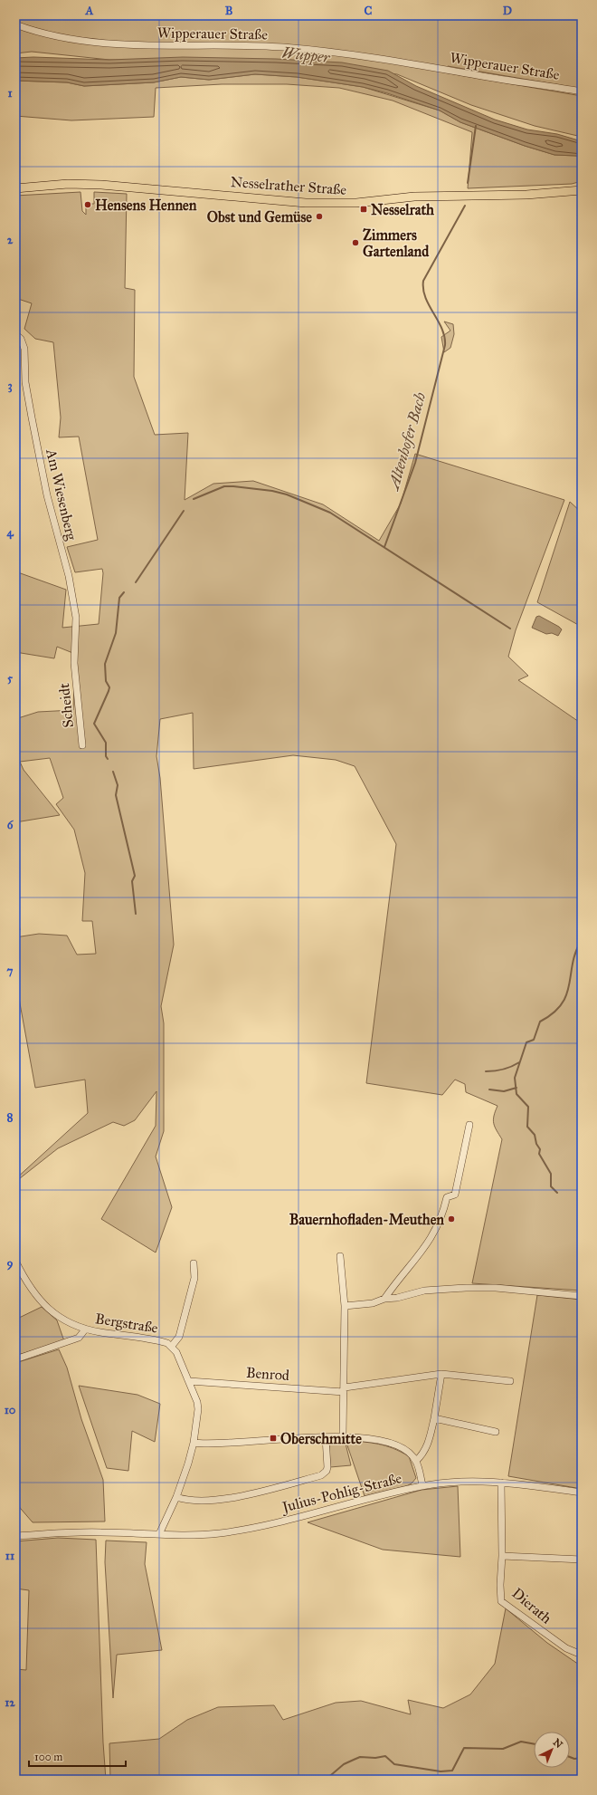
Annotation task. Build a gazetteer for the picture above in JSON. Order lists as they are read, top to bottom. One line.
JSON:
{"streets":{"main road":["Nesselrather Straße"],"street":["Wipperauer Straße","Am Wiesenberg","Scheidt","Bergstraße","Benrod","Julius-Pohlig-Straße","Dierath"]},"crossings":[["Am Wiesenberg","Scheidt"],["Bergstraße","Benrod"],["Bergstraße","Julius-Pohlig-Straße"],["Julius-Pohlig-Straße","Dierath"]],"water":["Wupper","Altenhofer Bach"],"places":{"other":["Hensens Hennen","Obst und Gemüse","Zimmers Gartenland","Bauernhofladen-Meuthen"],"transit":["Nesselrath","Oberschmitte"]},"scale_bar":"100 m","north":"top right","grid":{"columns":["A","B","C","D"],"rows":["1","2","3","4","5","6","7","8","9","10","11","12"]}}
